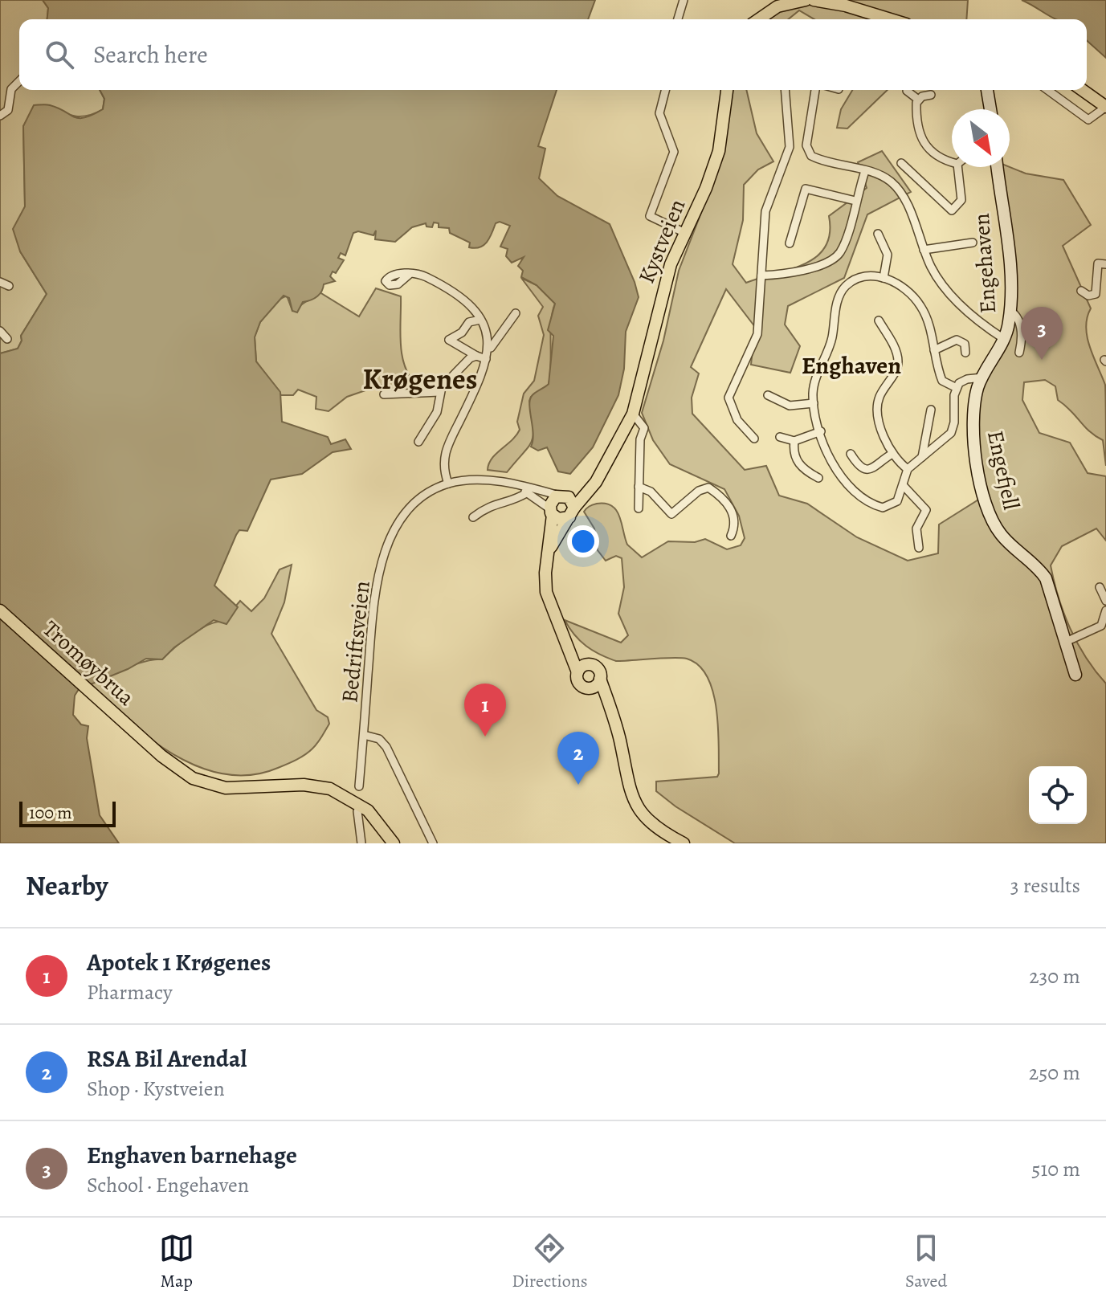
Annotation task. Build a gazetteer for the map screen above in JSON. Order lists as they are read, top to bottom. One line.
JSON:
{"streets":{"main road":["Kystveien","Tromøybrua"],"street":["Engehaven","Engefjell","Bedriftsveien"]},"crossings":[["Kystveien","Bedriftsveien"],["Engehaven","Engefjell"]],"districts":["Enghaven","Krøgenes"],"scale_bar":"100 m","north":"bottom right","page":{"search":"Search here","pins":["3","1","2"],"scale":"100 m","heading":["Nearby","3 results"],"list":[{"mark":"1","name":"Apotek 1 Krøgenes","note":"Pharmacy","value":"230 m"},{"mark":"2","name":"RSA Bil Arendal","note":"Shop · Kystveien","value":"250 m"},{"mark":"3","name":"Enghaven barnehage","note":"School · Engehaven","value":"510 m"}],"nav":["Map","Directions","Saved"]}}
